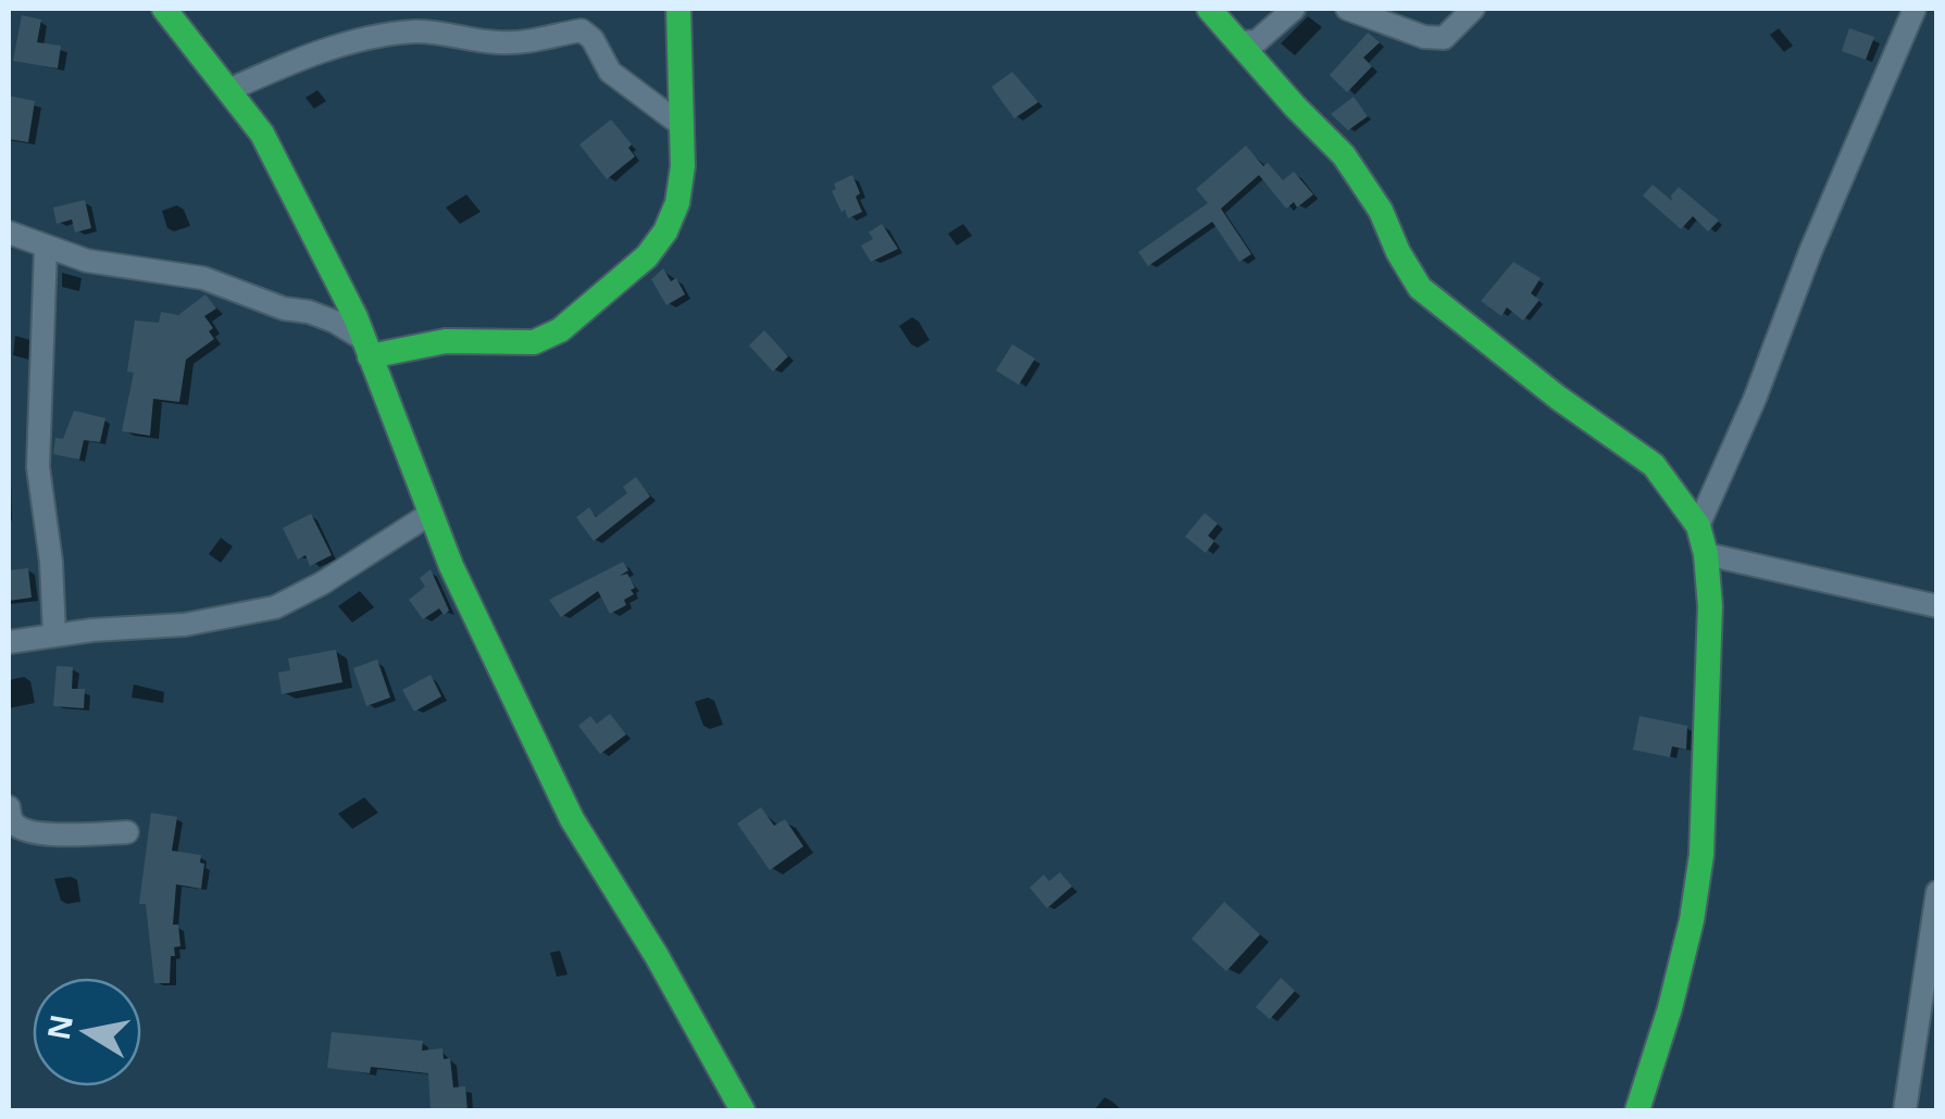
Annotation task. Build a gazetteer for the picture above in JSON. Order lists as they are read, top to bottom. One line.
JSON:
{"north":"left"}
